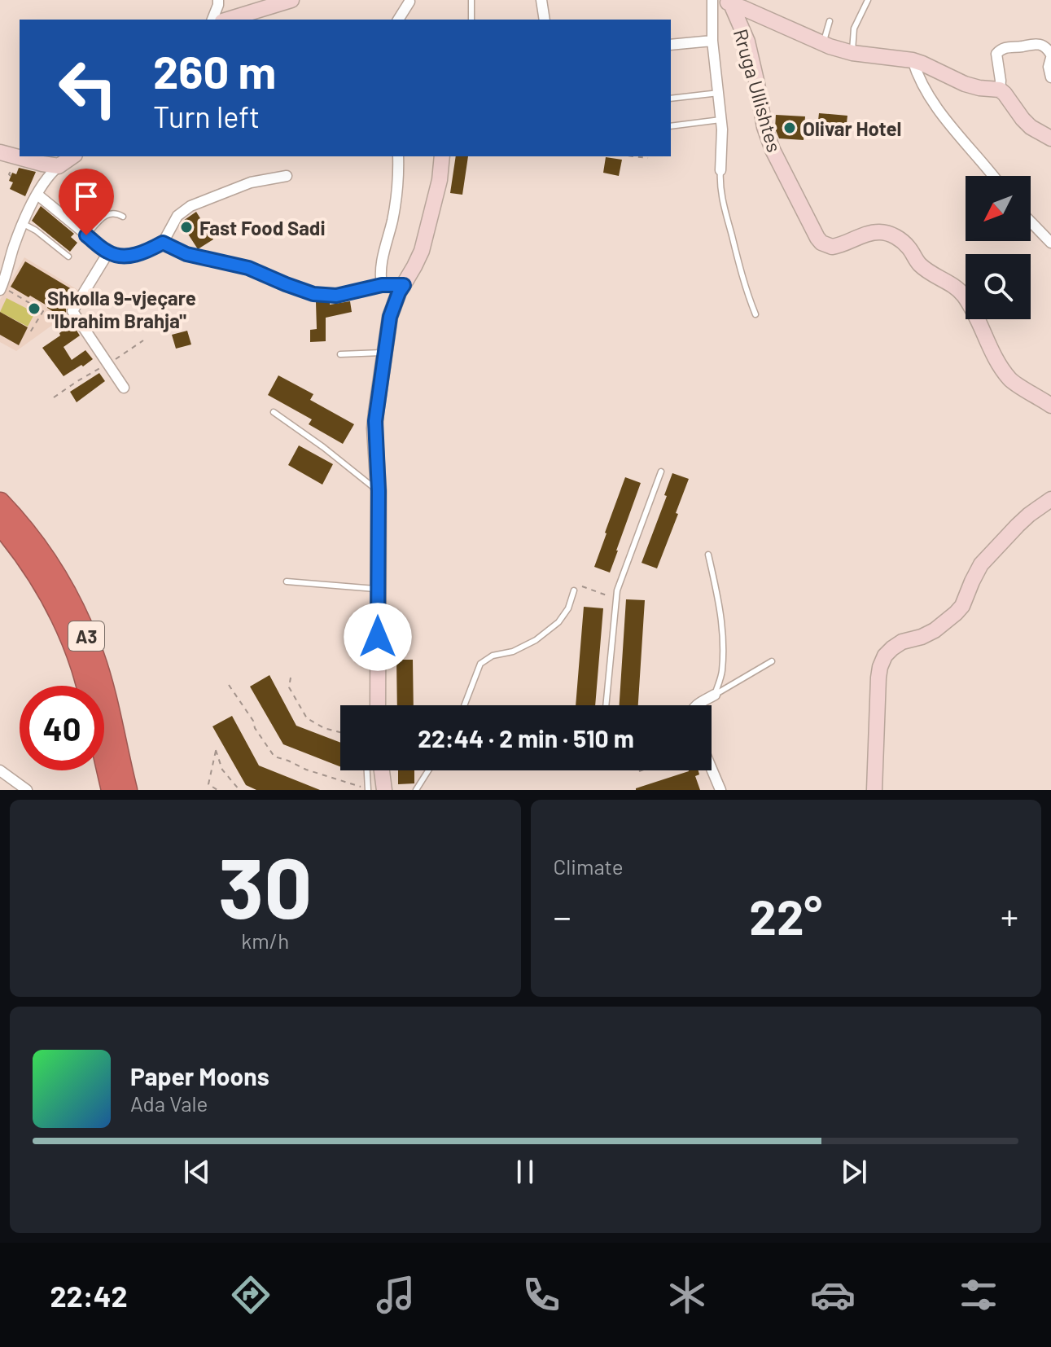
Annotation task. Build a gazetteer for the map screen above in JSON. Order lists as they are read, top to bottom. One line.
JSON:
{"streets":{"highway":["A3"],"street":["Rruga Ullishtes"]},"places":["Olivar Hotel","Fast Food Sadi","Shkolla 9-vjeçare \"Ibrahim Brahja\""],"north":"bottom left","page":{"turn":["260 m","Turn left"],"limit":"40","trip":"22:44 · 2 min · 510 m","tile":[["30","km/h"],"Climate"],"heat":["−","22°","+"],"song":["Paper Moons","Ada Vale"],"tabs":"22:42"}}
